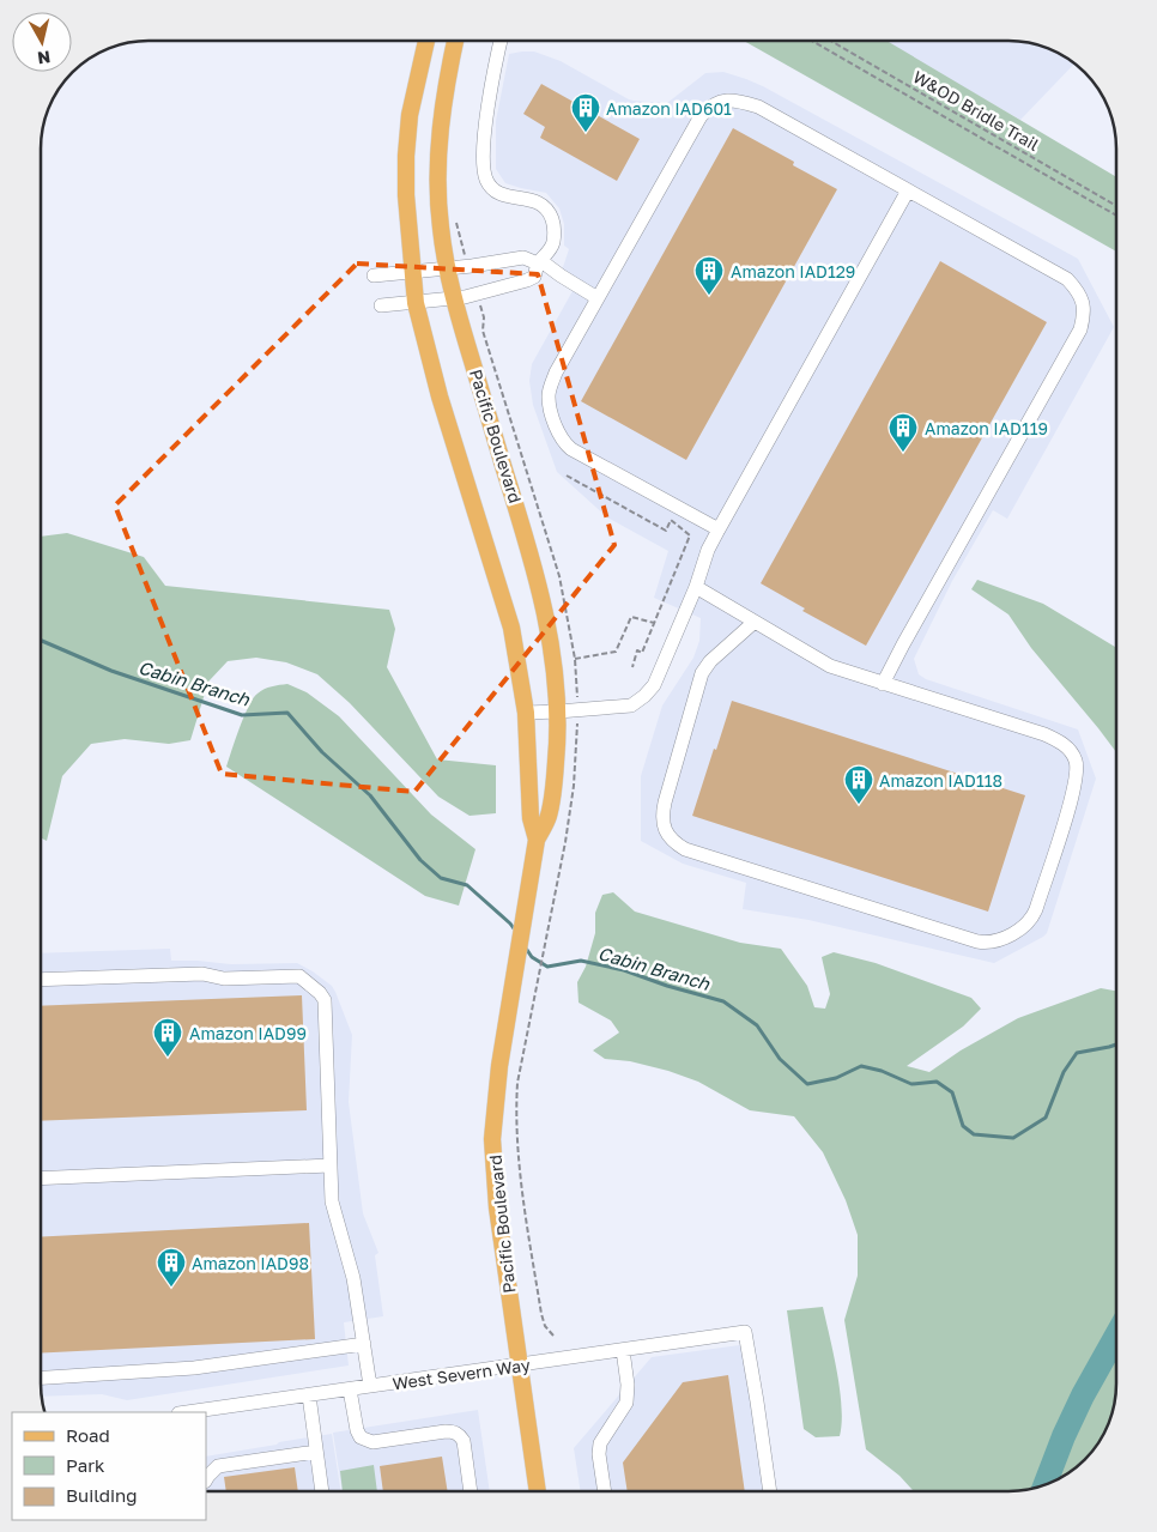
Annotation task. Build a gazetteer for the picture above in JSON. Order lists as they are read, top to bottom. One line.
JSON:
{"streets":{"main road":["Pacific Boulevard"],"street":["West Severn Way"],"path":["W&OD Bridle Trail"]},"crossings":[["Pacific Boulevard","West Severn Way"]],"water":["Cabin Branch"],"places":{"building":["Amazon IAD601","Amazon IAD129","Amazon IAD119","Amazon IAD118","Amazon IAD99","Amazon IAD98"]},"legend":["Road","Park","Building"],"north":"bottom"}
